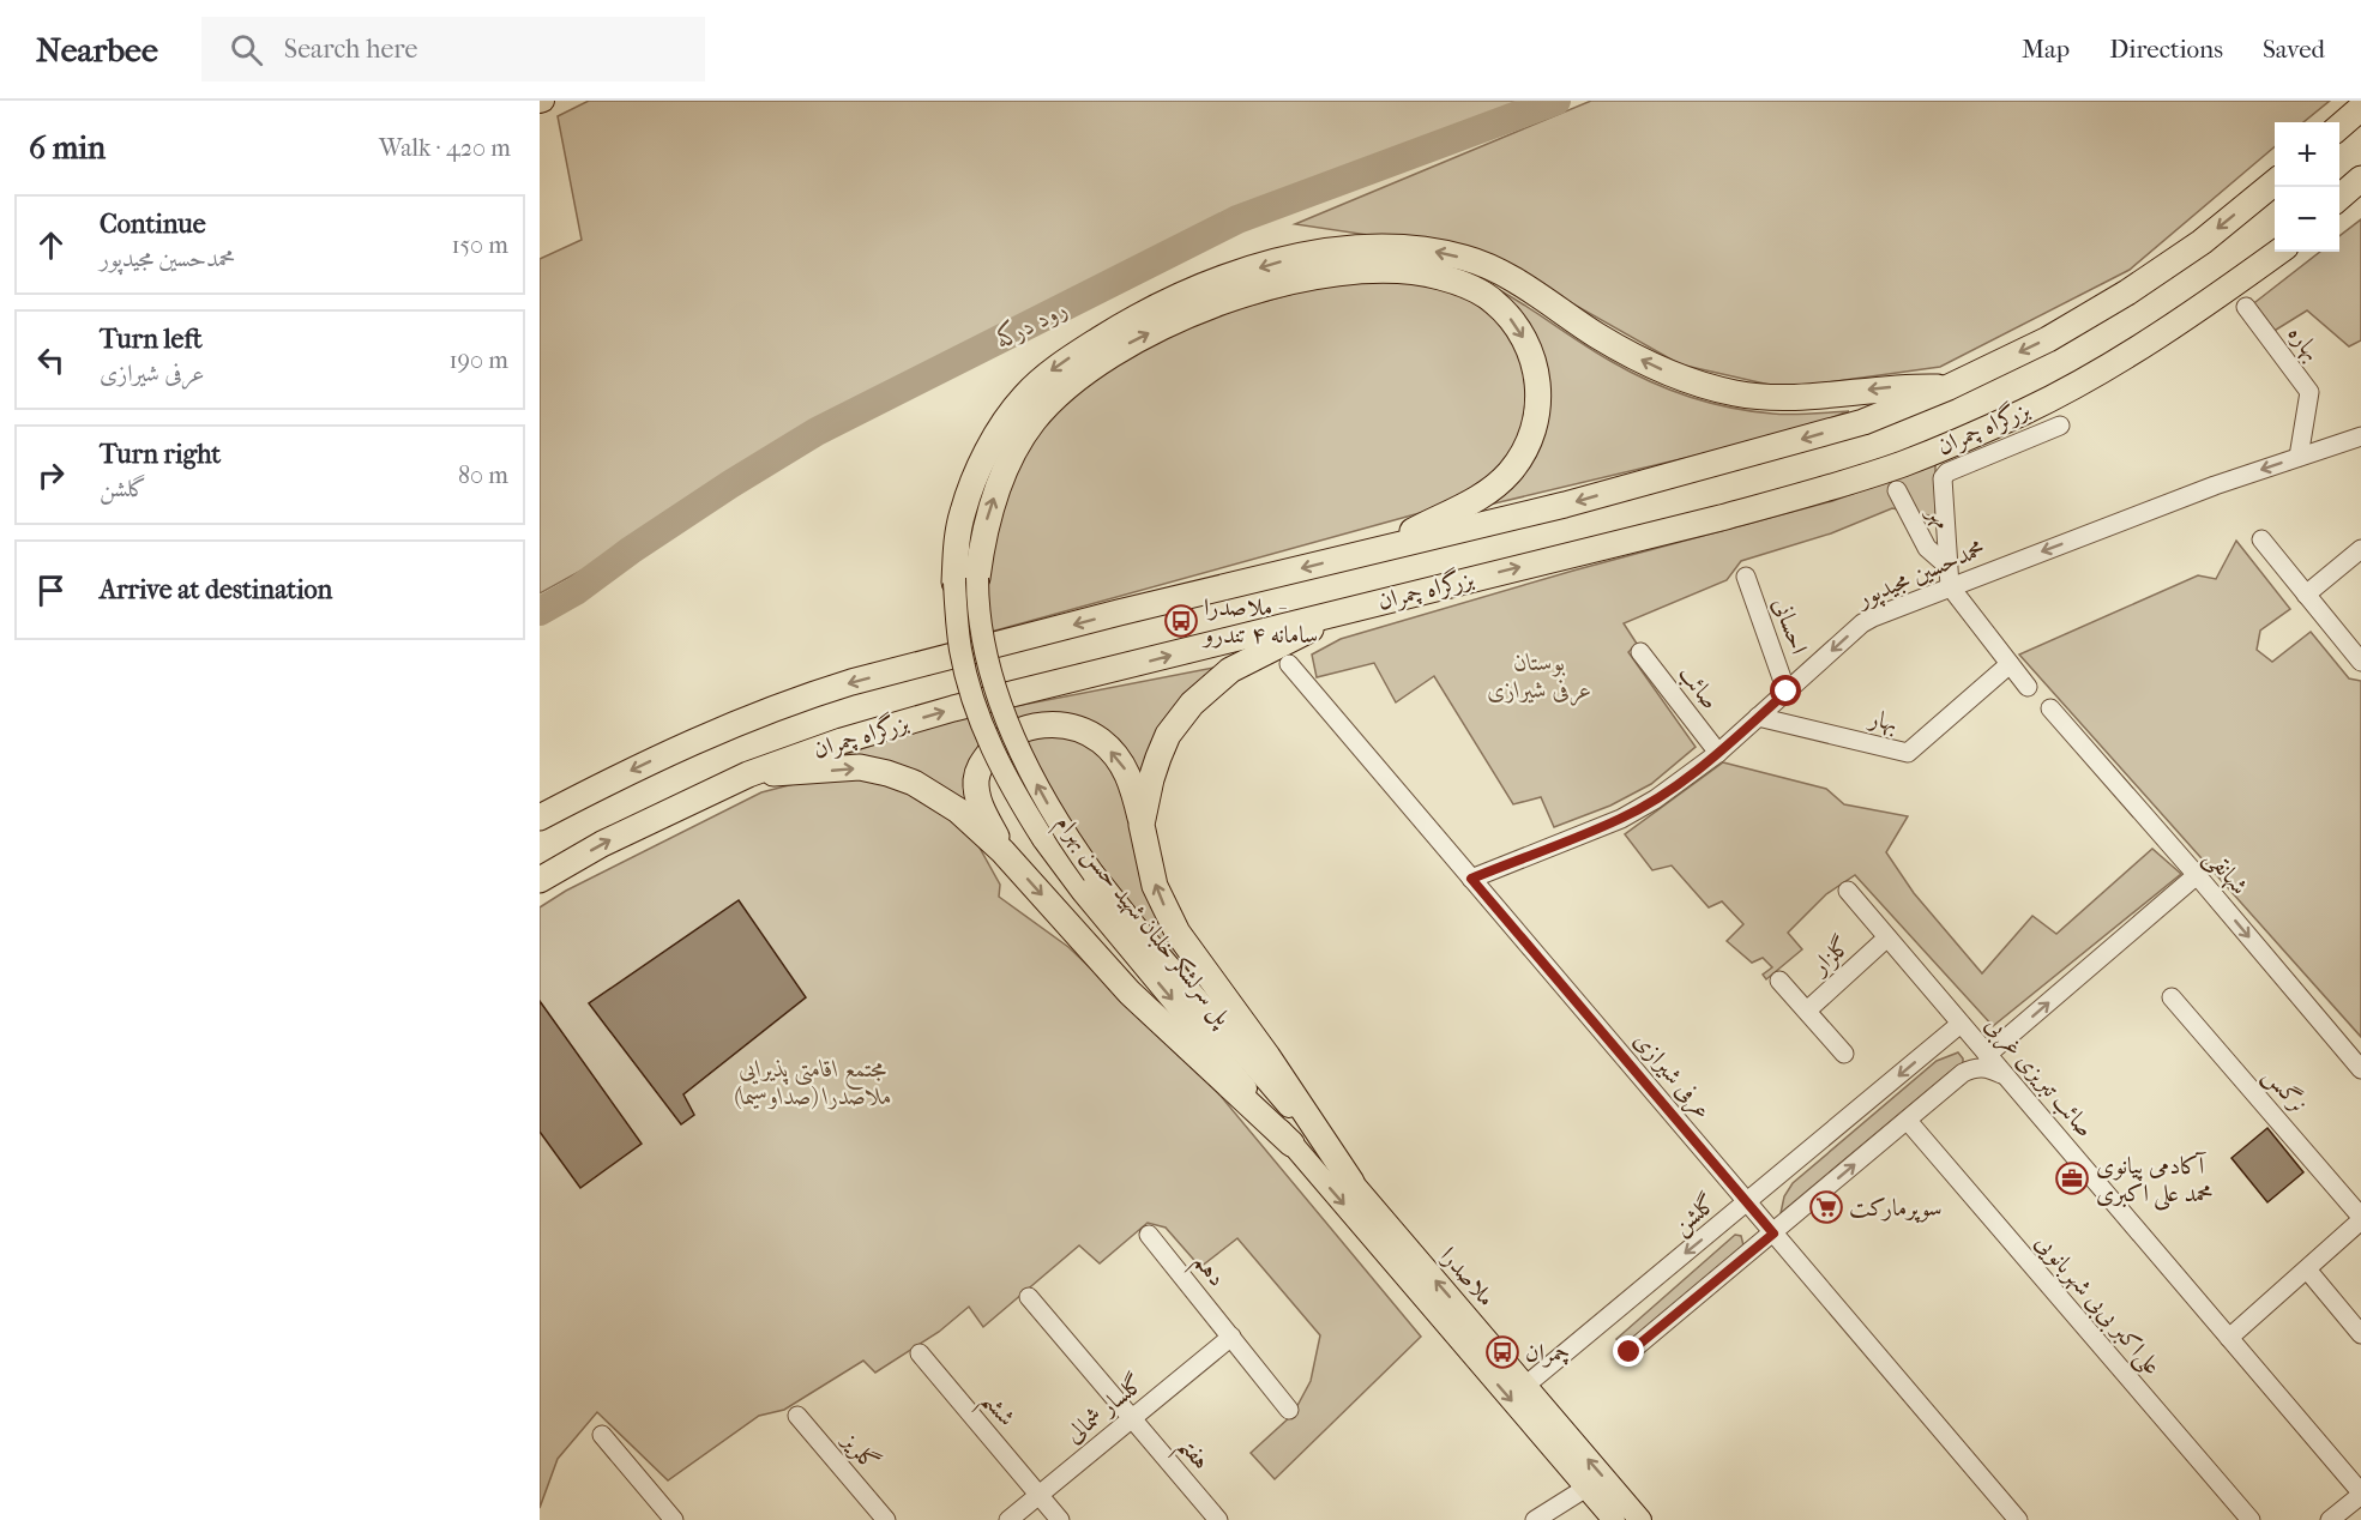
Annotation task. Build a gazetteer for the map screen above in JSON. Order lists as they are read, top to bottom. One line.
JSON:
{"streets":{"highway":["بزرگراه چمران"],"main road":["پل سرلشکر خلبان شهید حسن بهرام","ملاصدرا"],"street":["بهاره","مهر","محمدحسین مجیدپور","احسانی","صائب","بهار","شهانقی","گلزار","عرفی شیرازی","صائب تبریزی غربی","نرگس","گلشن","دهم","علی‌اکبر بی‌بی شهربانویی","ششم","گلسار شمالی","گلریز","هفتم"]},"crossings":[["بهاره","محمدحسین مجیدپور"],["محمدحسین مجیدپور","احسانی"],["محمدحسین مجیدپور","صائب"],["محمدحسین مجیدپور","بهار"],["محمدحسین مجیدپور","عرفی شیرازی"],["پل سرلشکر خلبان شهید حسن بهرام","ملاصدرا"],["گلزار","صائب تبریزی غربی"],["عرفی شیرازی","گلشن"],["صائب تبریزی غربی","گلشن"],["گلشن","ملاصدرا"],["دهم","گلسار شمالی"],["ششم","گلسار شمالی"],["گلسار شمالی","هفتم"]],"one_way":["محمدحسین مجیدپور","شهانقی"],"water":["رود درکه"],"parks":["بوستان عرفی شیرازی","مجتمع اقامتی پذیرایی ملاصدرا (صداوسیما)"],"places":{"bus stop":["ملاصدرا - سامانه ۴ تندرو","چمران"],"office":["آکادمی پیانوی محمد علی‌ اکبری"],"supermarket":["سوپرمارکت"]},"page":{"header":"Nearbee","search":"Search here","nav":["Map","Directions","Saved"],"heading":["6 min","Walk · 420 m"],"map_buttons":["+","−"],"list":[["Continue","محمدحسین مجیدپور","150 m"],["Turn left","عرفی شیرازی","190 m"],["Turn right","گلشن","80 m"],"Arrive at destination"]}}
